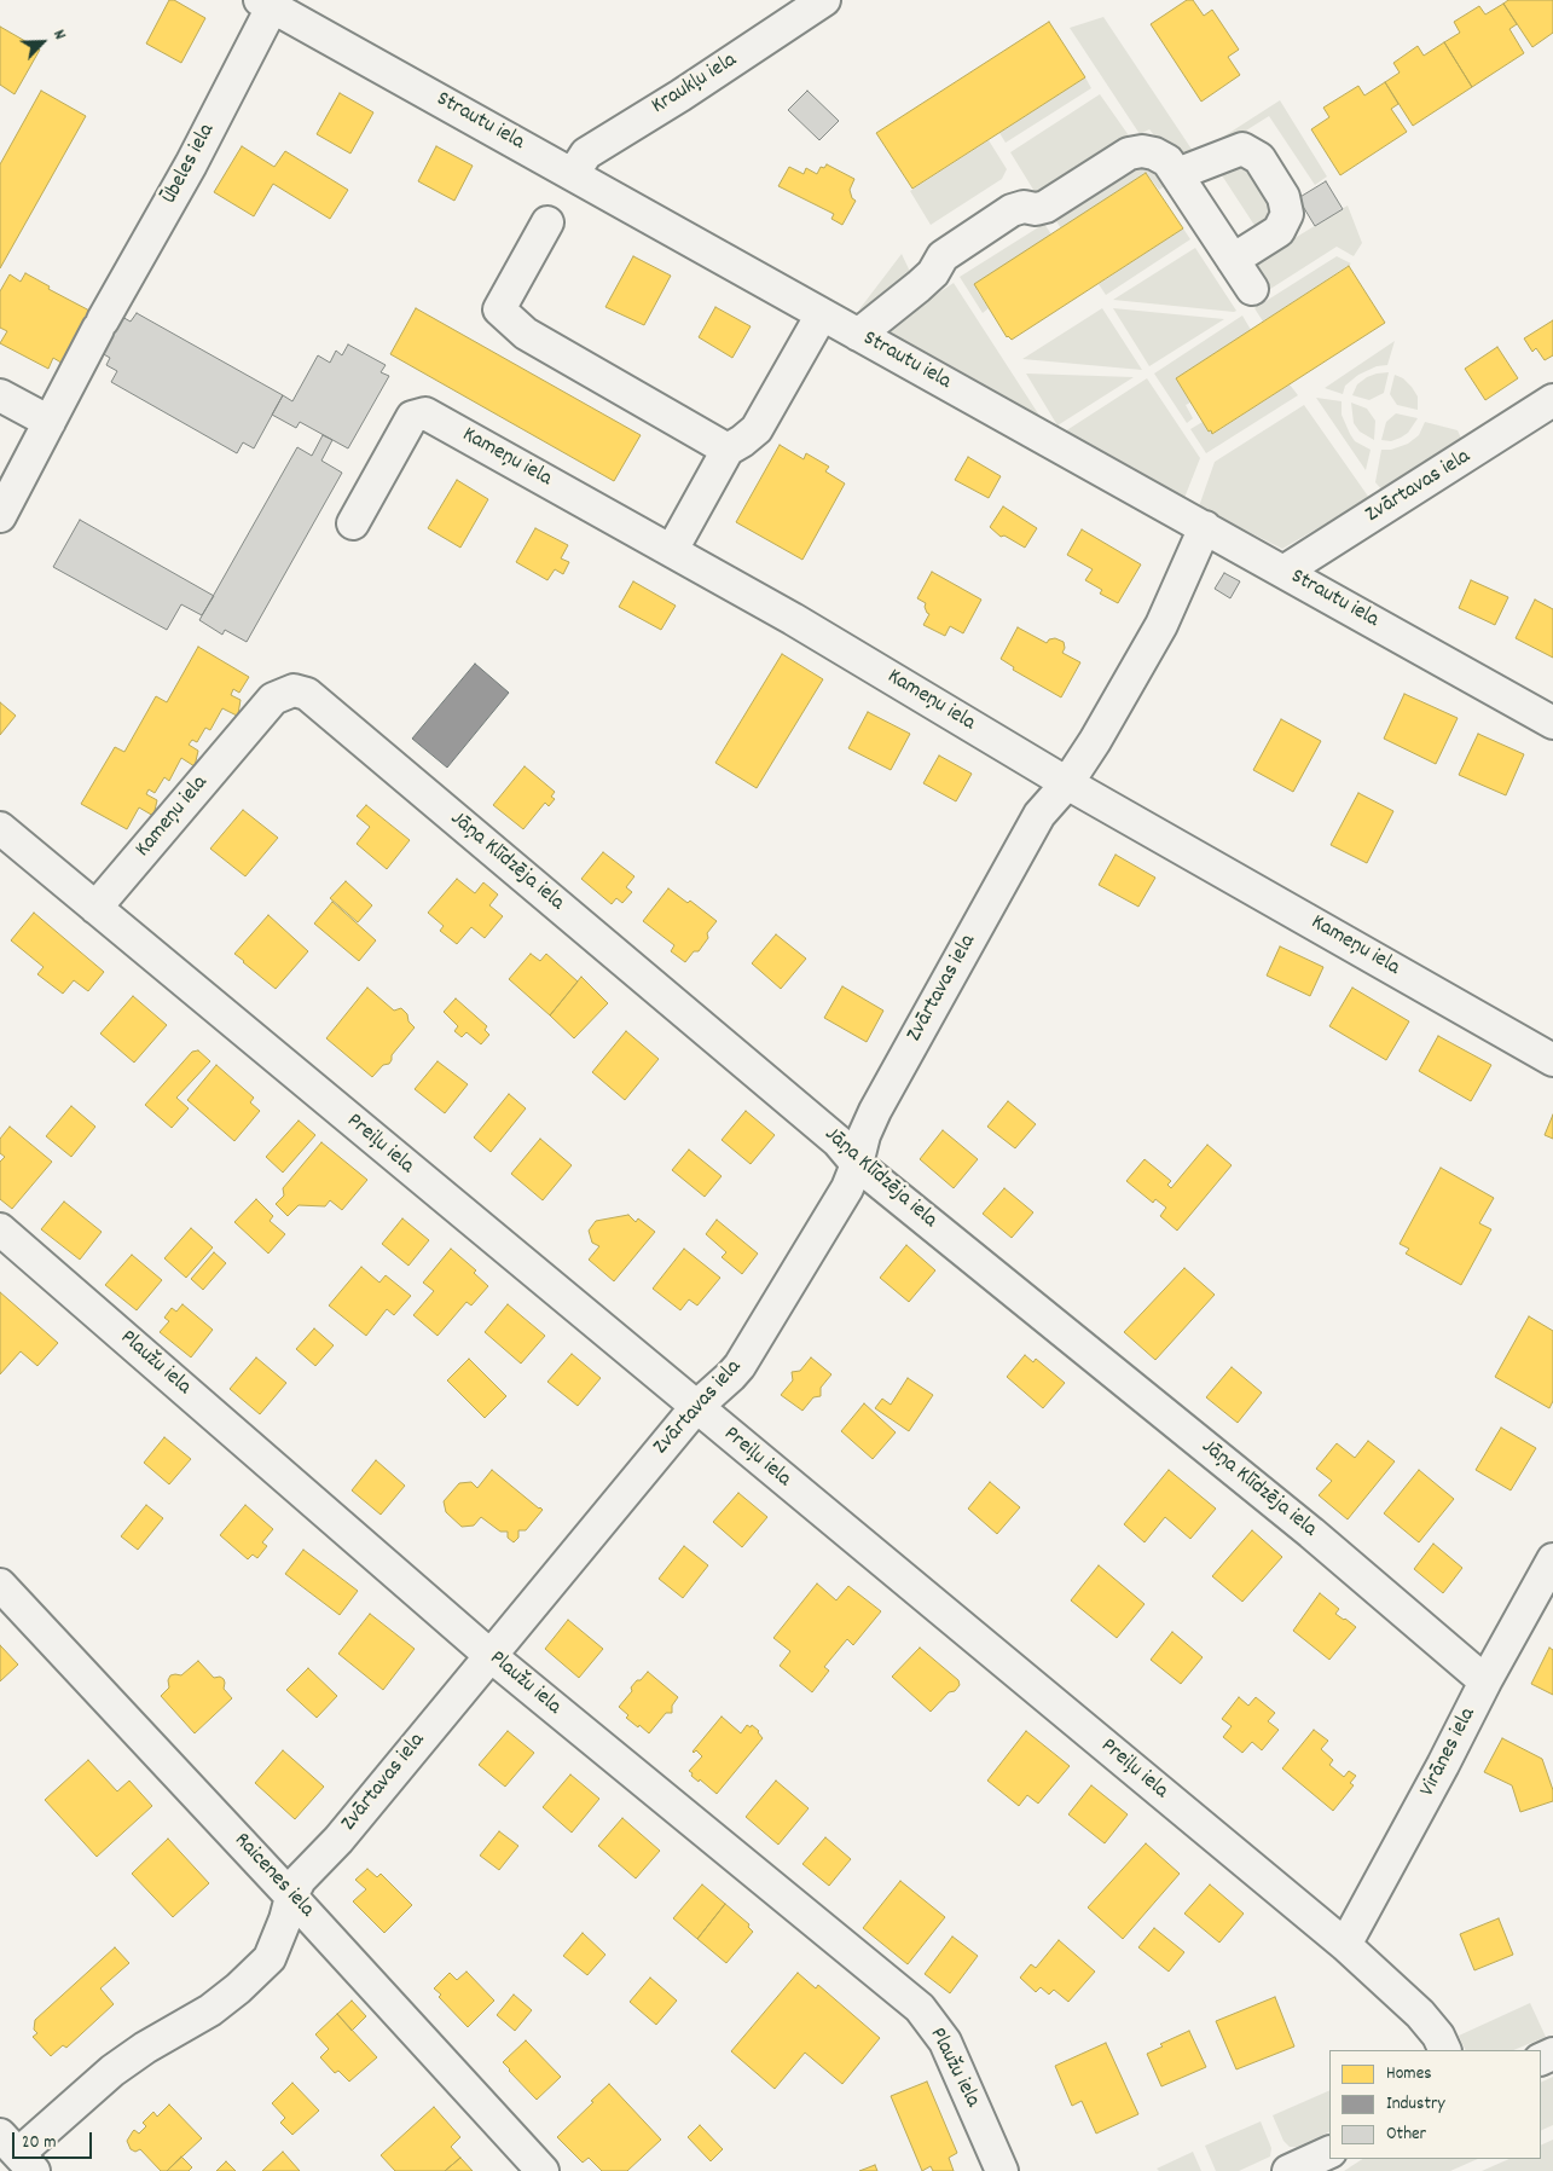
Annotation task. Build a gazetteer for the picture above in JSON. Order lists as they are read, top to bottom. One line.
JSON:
{"streets":{"street":["Kraukļu iela","Strautu iela","Ūbeles iela","Kameņu iela","Zvārtavas iela","Jāņa Klīdzēja iela","Preiļu iela","Plaužu iela","Virānes iela","Raicenes iela"]},"crossings":[["Kraukļu iela","Strautu iela"],["Strautu iela","Ūbeles iela"],["Strautu iela","Zvārtavas iela"],["Kameņu iela","Zvārtavas iela"],["Kameņu iela","Jāņa Klīdzēja iela"],["Kameņu iela","Preiļu iela"],["Zvārtavas iela","Jāņa Klīdzēja iela"],["Zvārtavas iela","Preiļu iela"],["Zvārtavas iela","Plaužu iela"],["Zvārtavas iela","Raicenes iela"],["Jāņa Klīdzēja iela","Virānes iela"],["Preiļu iela","Virānes iela"]],"legend":["Homes","Industry","Other"],"scale_bar":"20 m","north":"top right"}
